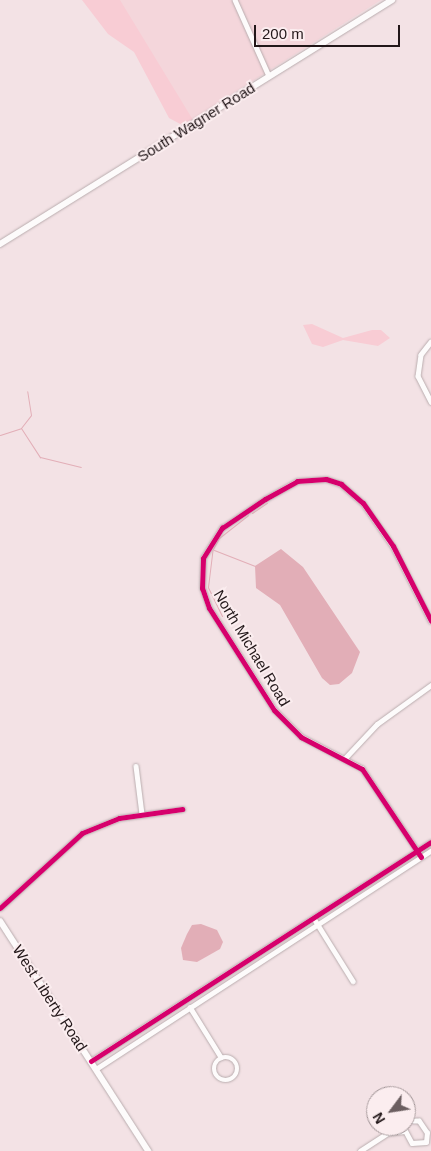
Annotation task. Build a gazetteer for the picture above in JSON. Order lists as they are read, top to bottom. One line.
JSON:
{"streets":{"main road":["South Wagner Road","West Liberty Road"],"street":["North Michael Road"]},"scale_bar":"200 m","north":"bottom left"}
